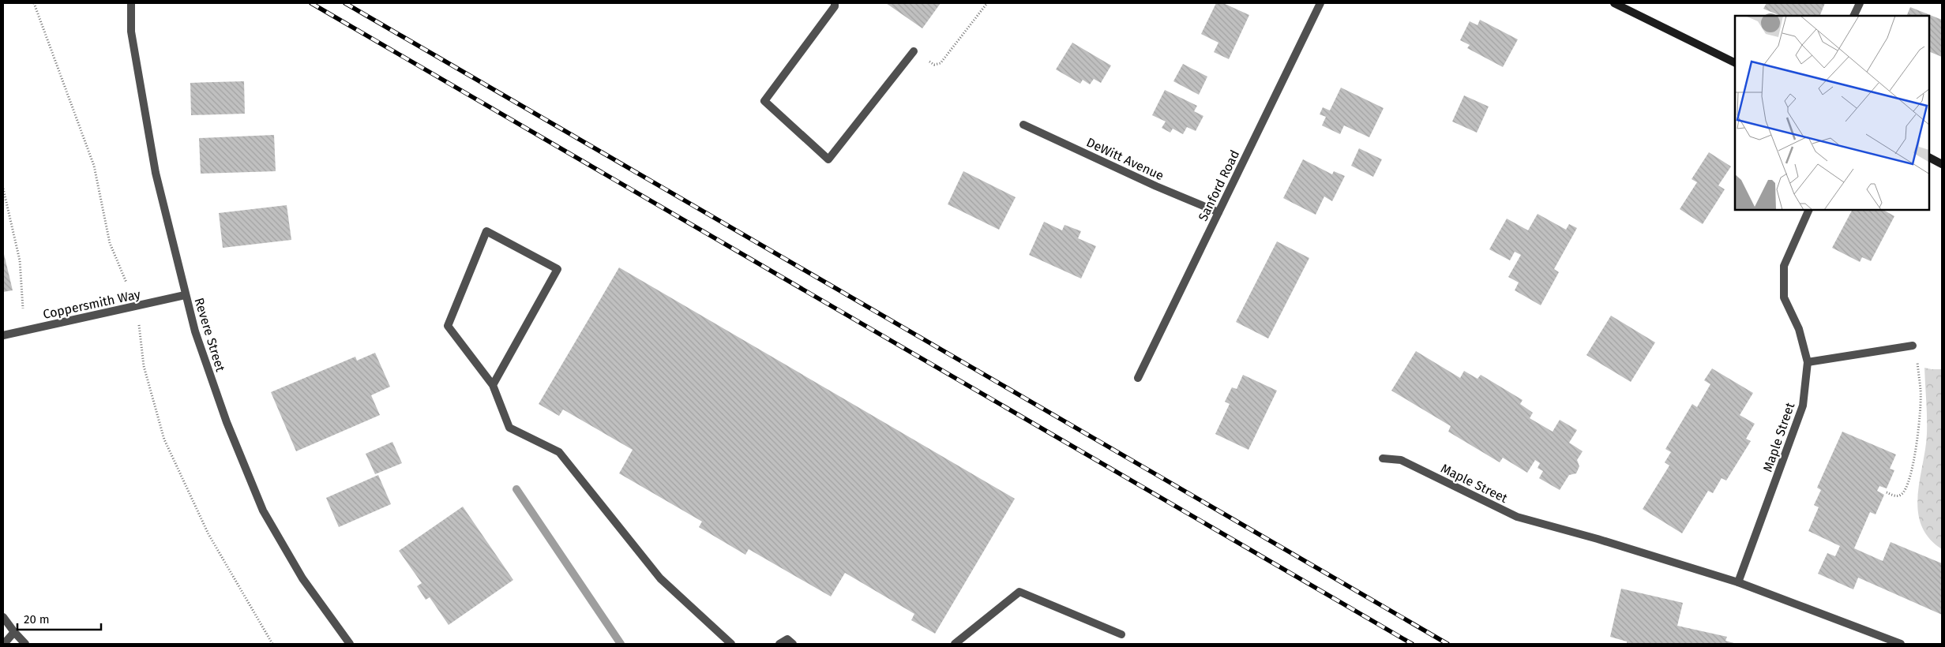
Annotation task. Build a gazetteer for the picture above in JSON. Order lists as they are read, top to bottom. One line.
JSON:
{"streets":{"street":["DeWitt Avenue","Sanford Road","Coppersmith Way","Revere Street","Maple Street"]},"crossings":[["DeWitt Avenue","Sanford Road"],["Coppersmith Way","Revere Street"]],"scale_bar":"20 m"}
